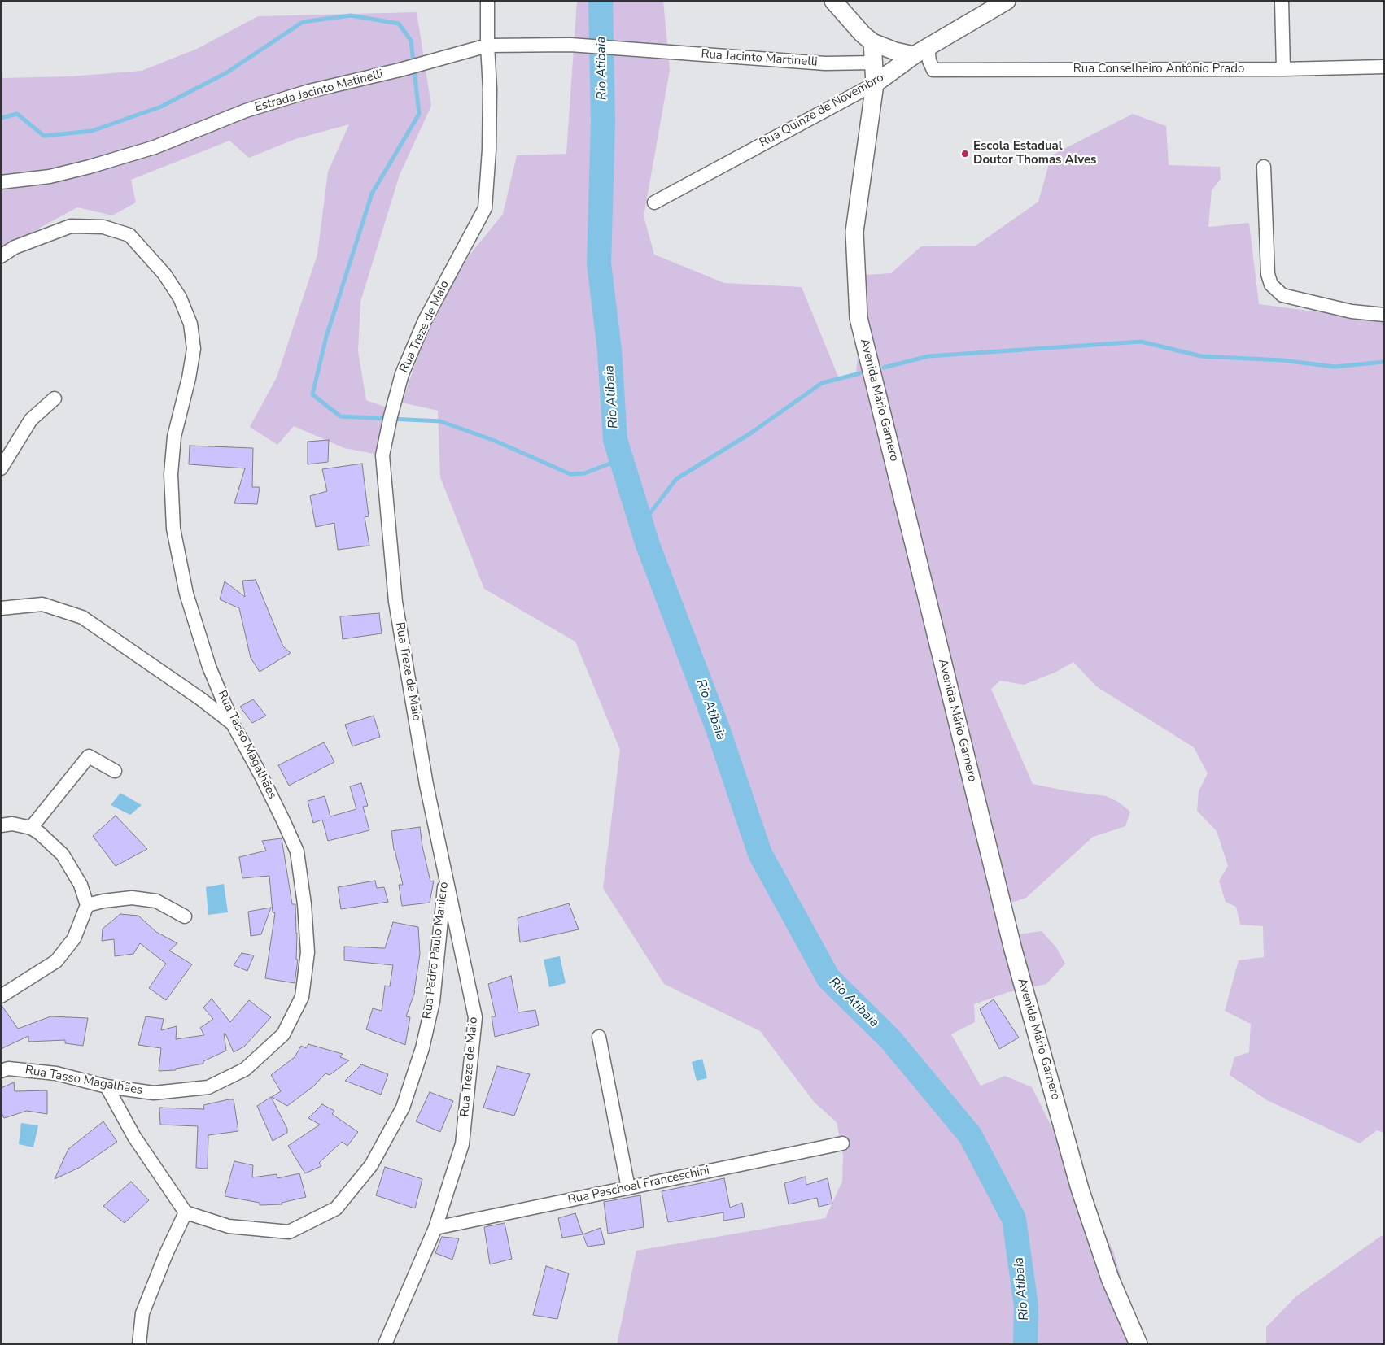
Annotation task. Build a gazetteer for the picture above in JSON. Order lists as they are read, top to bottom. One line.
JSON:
{"streets":{"main road":["Rua Quinze de Novembro","Avenida Mário Garnero"],"street":["Rua Jacinto Martinelli","Rua Conselheiro Antônio Prado","Estrada Jacinto Matinelli","Rua Treze de Maio","Rua Tasso Magalhães","Rua Pedro Paulo Maniero","Rua Paschoal Franceschini"]},"crossings":[["Rua Jacinto Martinelli","Estrada Jacinto Matinelli"],["Rua Jacinto Martinelli","Avenida Mário Garnero"],["Rua Conselheiro Antônio Prado","Rua Quinze de Novembro"],["Estrada Jacinto Matinelli","Rua Treze de Maio"],["Rua Quinze de Novembro","Avenida Mário Garnero"],["Rua Treze de Maio","Rua Pedro Paulo Maniero"],["Rua Treze de Maio","Rua Paschoal Franceschini"]],"water":["Rio Atibaia"],"places":["Escola Estadual Doutor Thomas Alves"]}
